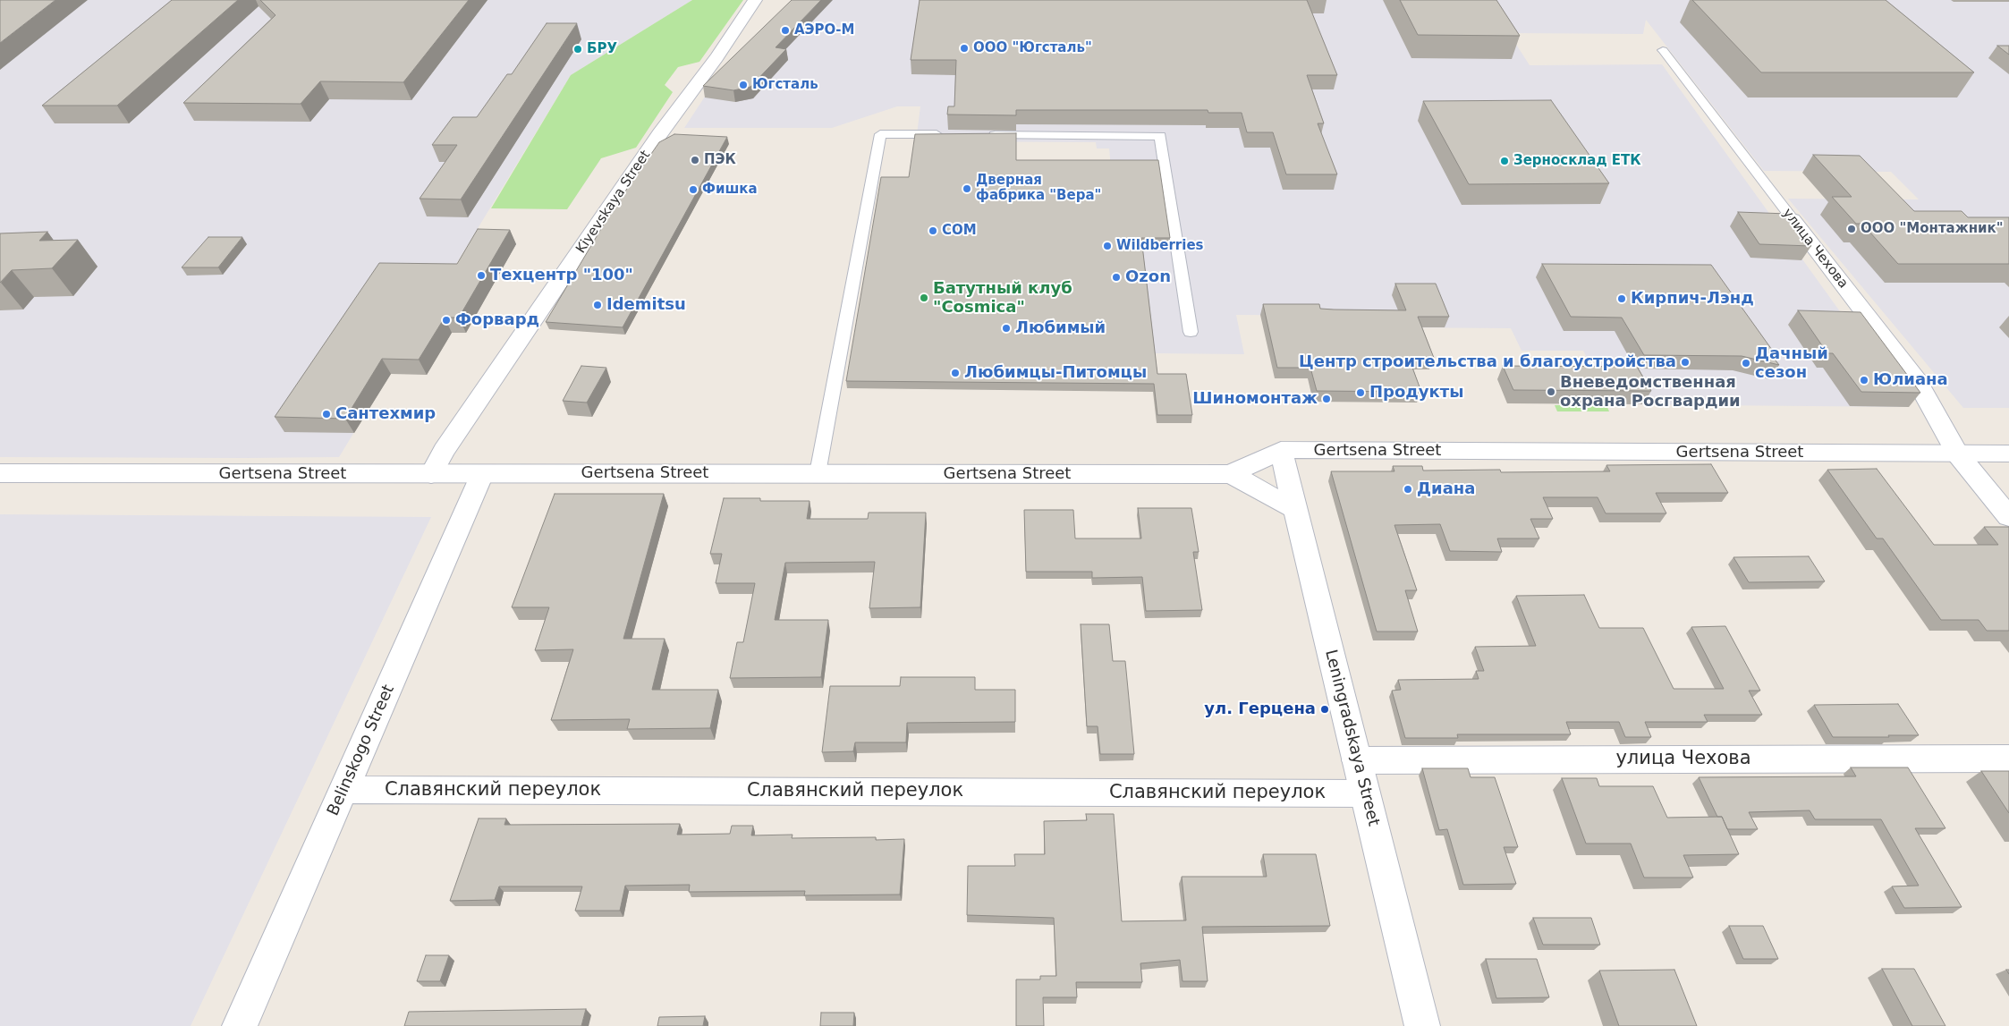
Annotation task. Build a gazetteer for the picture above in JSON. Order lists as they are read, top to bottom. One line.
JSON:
{"streets":{"street":["Kiyevskaya Street","улица Чехова","Gertsena Street","Leningradskaya Street","Belinskogo Street","Славянский переулок"]},"crossings":[["Kiyevskaya Street","Gertsena Street"],["улица Чехова","Gertsena Street"],["улица Чехова","Leningradskaya Street"],["Gertsena Street","Leningradskaya Street"],["Gertsena Street","Belinskogo Street"],["Leningradskaya Street","Славянский переулок"],["Belinskogo Street","Славянский переулок"]],"places":["АЭРО-М","ООО \"Югсталь\"","БРУ","Югсталь","ПЭК","Зерносклад ЕТК","Дверная фабрика \"Вера\"","Фишка","ООО \"Монтажник\"","СОМ","Wildberries","Техцентр \"100\"","Ozon","Батутный клуб \"Cosmica\"","Кирпич-Лэнд","Idemitsu","Форвард","Любимый","Центр строительства и благоустройства","Дачный сезон","Любимцы-Питомцы","Юлиана","Вневедомственная охрана Росгвардии","Продукты","Шиномонтаж","Сантехмир","Диана","ул. Герцена"]}
